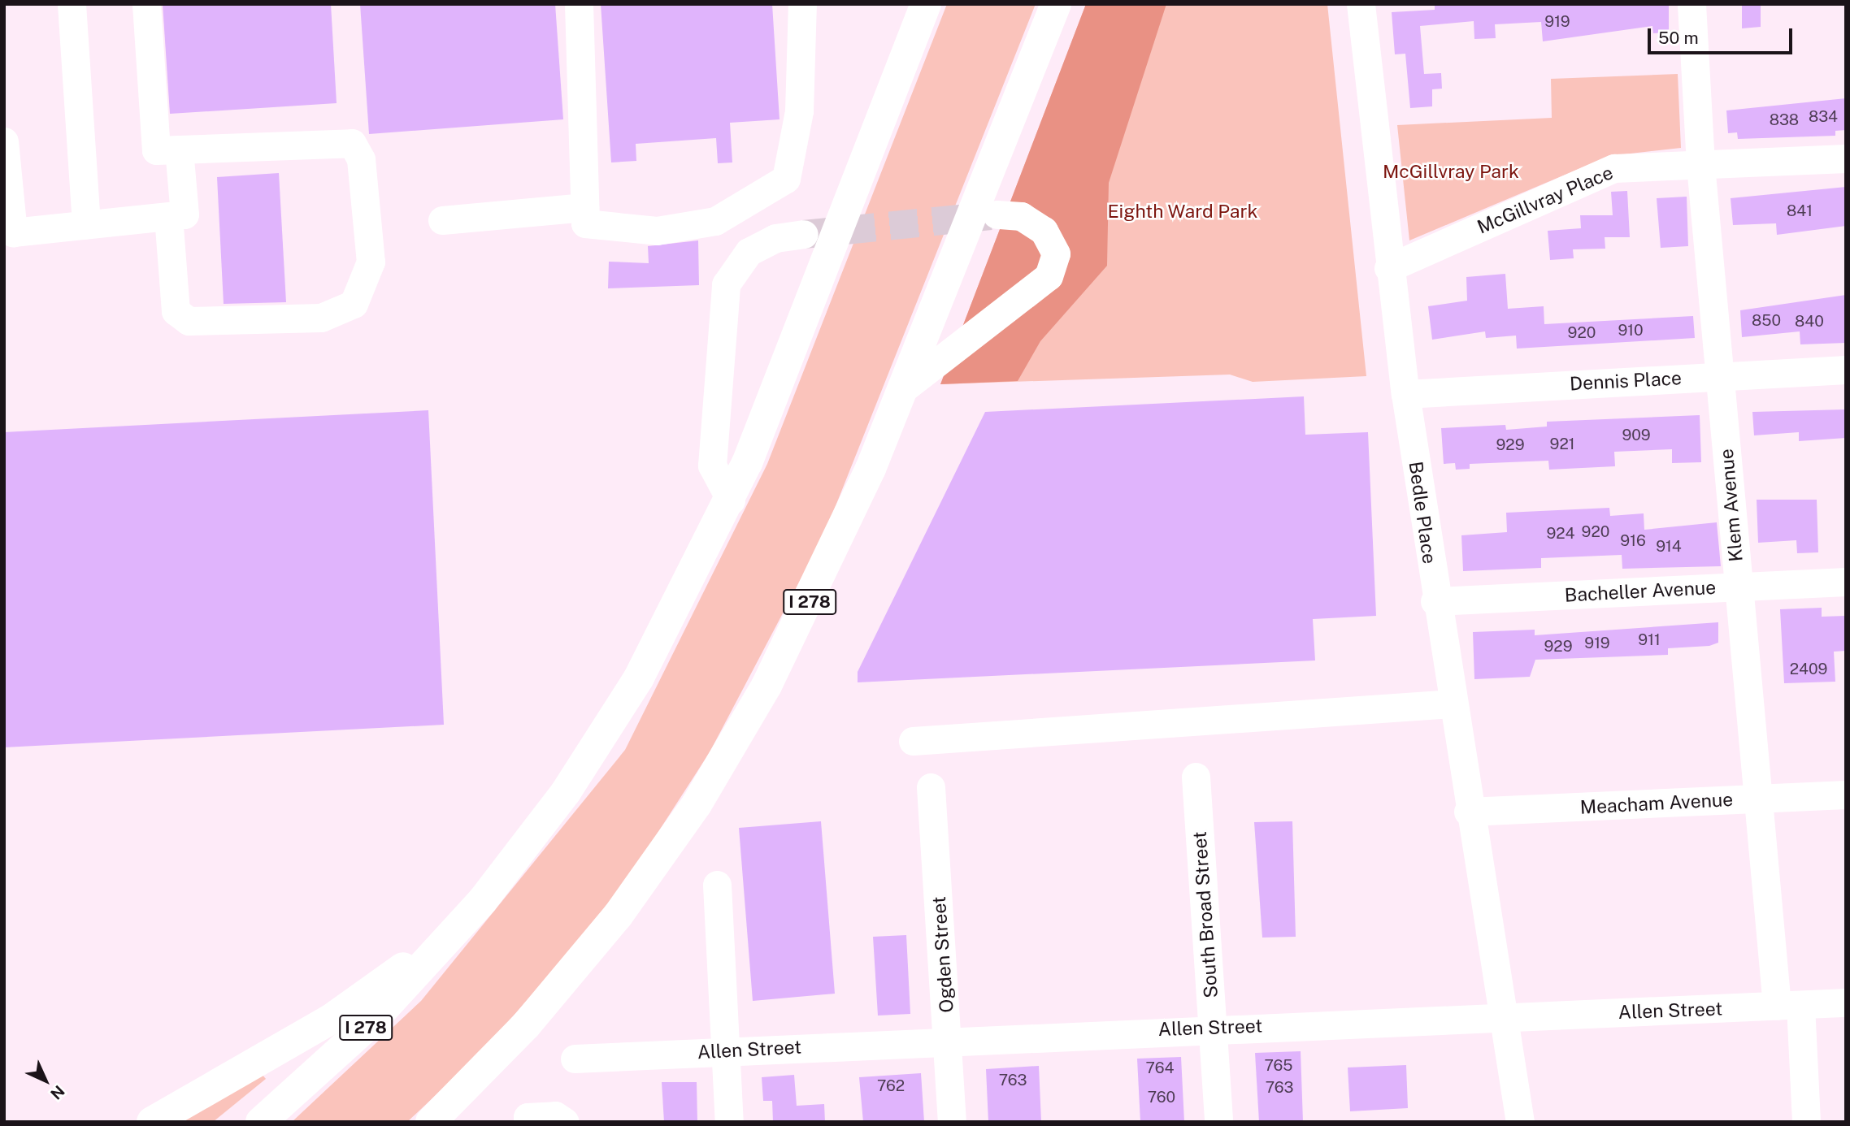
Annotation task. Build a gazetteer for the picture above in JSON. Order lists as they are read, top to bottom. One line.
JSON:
{"streets":{"highway":["I 278"],"street":["McGillvray Place","Dennis Place","Klem Avenue","Bedle Place","Bacheller Avenue","Meacham Avenue","South Broad Street","Ogden Street","Allen Street"]},"crossings":[["McGillvray Place","Klem Avenue"],["McGillvray Place","Bedle Place"],["Dennis Place","Klem Avenue"],["Dennis Place","Bedle Place"],["Klem Avenue","Bacheller Avenue"],["Klem Avenue","Meacham Avenue"],["Klem Avenue","Allen Street"],["Bedle Place","Bacheller Avenue"],["Bedle Place","Meacham Avenue"],["Bedle Place","Allen Street"],["South Broad Street","Allen Street"],["Ogden Street","Allen Street"]],"parks":["McGillvray Park","Eighth Ward Park"],"house_numbers":["919","834","838","841","850","840","910","920","909","921","929","920","924","916","914","911","919","929","2409","765","764","763","762","763","760"],"scale_bar":"50 m","north":"bottom right"}
